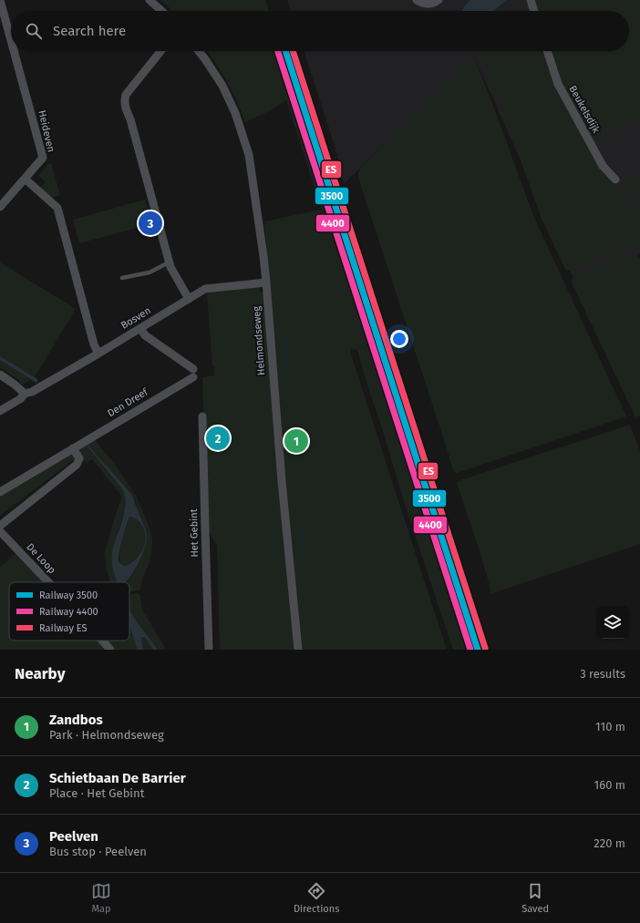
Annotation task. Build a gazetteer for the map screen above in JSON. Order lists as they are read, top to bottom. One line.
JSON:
{"streets":{"street":["Beukelsdijk","Heideven","Bosven","Helmondseweg","Den Dreef","Het Gebint","De Loop"]},"crossings":[["Bosven","Helmondseweg"],["Bosven","Den Dreef"]],"lines":["rail line 3500","rail line 4400","rail line ES"],"legend":["Railway 3500","Railway 4400","Railway ES"],"page":{"search":"Search here","pins":["3","2","1"],"heading":["Nearby","3 results"],"list":[{"mark":"1","name":"Zandbos","note":"Park · Helmondseweg","value":"110 m"},{"mark":"2","name":"Schietbaan De Barrier","note":"Place · Het Gebint","value":"160 m"},{"mark":"3","name":"Peelven","note":"Bus stop · Peelven","value":"220 m"}],"nav":["Map","Directions","Saved"]}}
